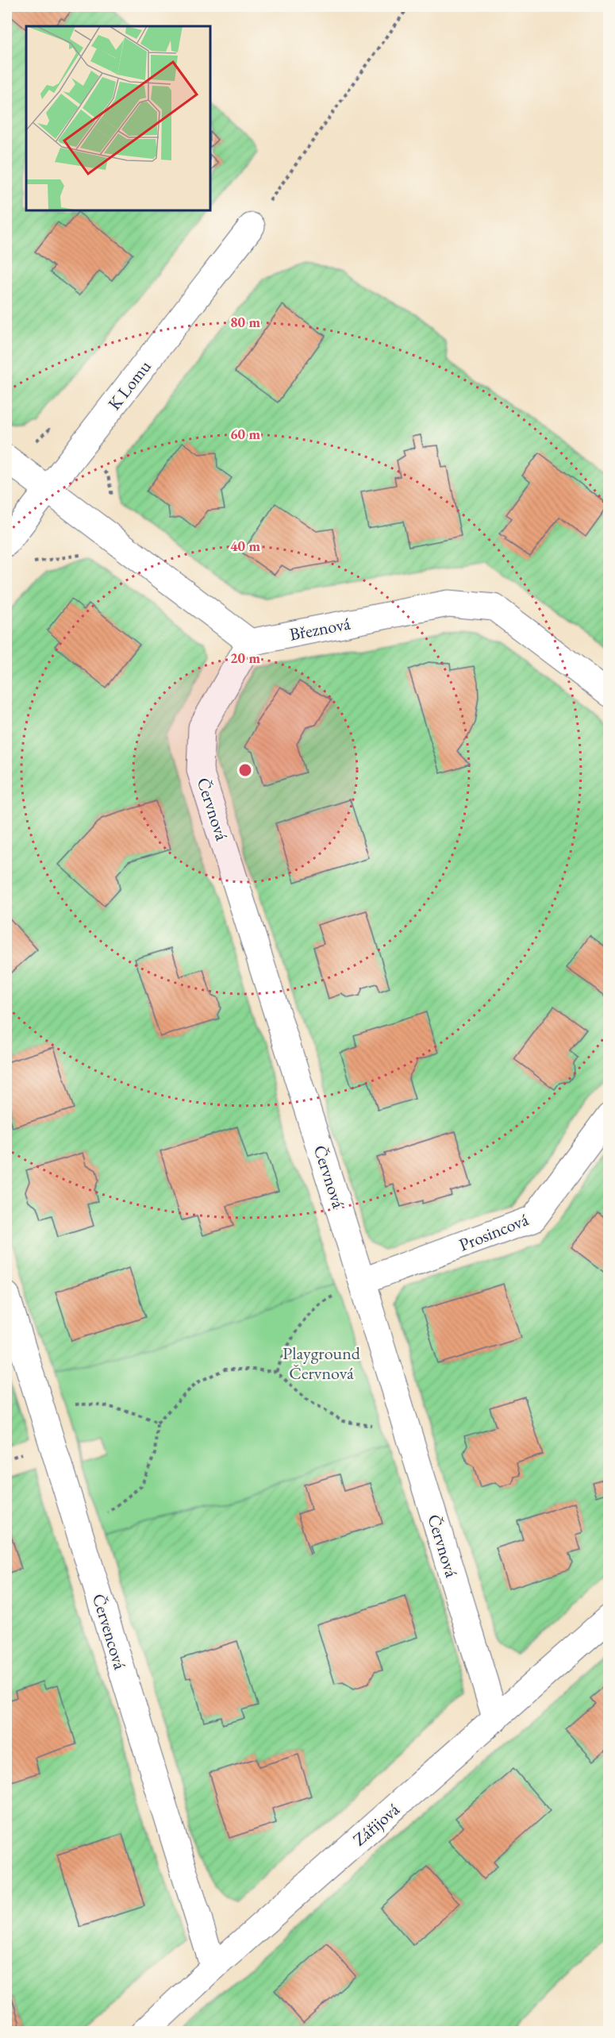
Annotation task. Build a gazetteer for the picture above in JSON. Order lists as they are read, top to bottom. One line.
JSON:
{"streets":{"street":["K Lomu","Březnová","Červnová","Prosincová","Červencová","Zářijová"]},"crossings":[["Březnová","Červnová"],["Červnová","Prosincová"],["Červnová","Zářijová"],["Červencová","Zářijová"]],"parks":["Playground Červnová"],"rings":["80 m","60 m","40 m","20 m"]}
